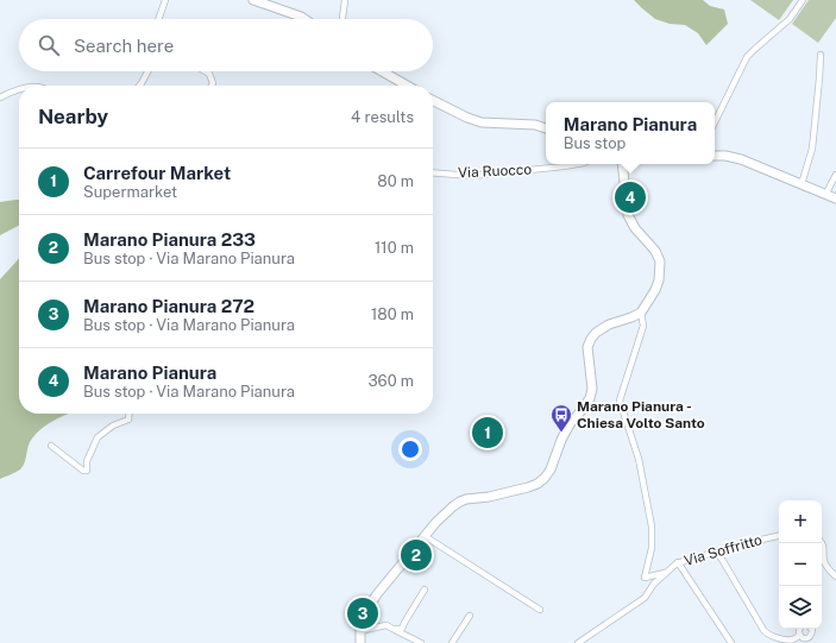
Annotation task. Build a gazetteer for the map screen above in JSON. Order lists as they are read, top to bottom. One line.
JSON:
{"streets":{"street":["Via Ruocco","Via Soffritto"]},"places":{"bus stop":["Marano Pianura - Chiesa Volto Santo"]},"page":{"search":"Search here","heading":["Nearby","4 results"],"popup":["Marano Pianura","Bus stop"],"list":[{"mark":"1","name":"Carrefour Market","note":"Supermarket","value":"80 m"},{"mark":"2","name":"Marano Pianura 233","note":"Bus stop · Via Marano Pianura","value":"110 m"},{"mark":"3","name":"Marano Pianura 272","note":"Bus stop · Via Marano Pianura","value":"180 m"},{"mark":"4","name":"Marano Pianura","note":"Bus stop · Via Marano Pianura","value":"360 m"}],"pins":["4","1","2","3"],"map_buttons":["+","−"]}}
